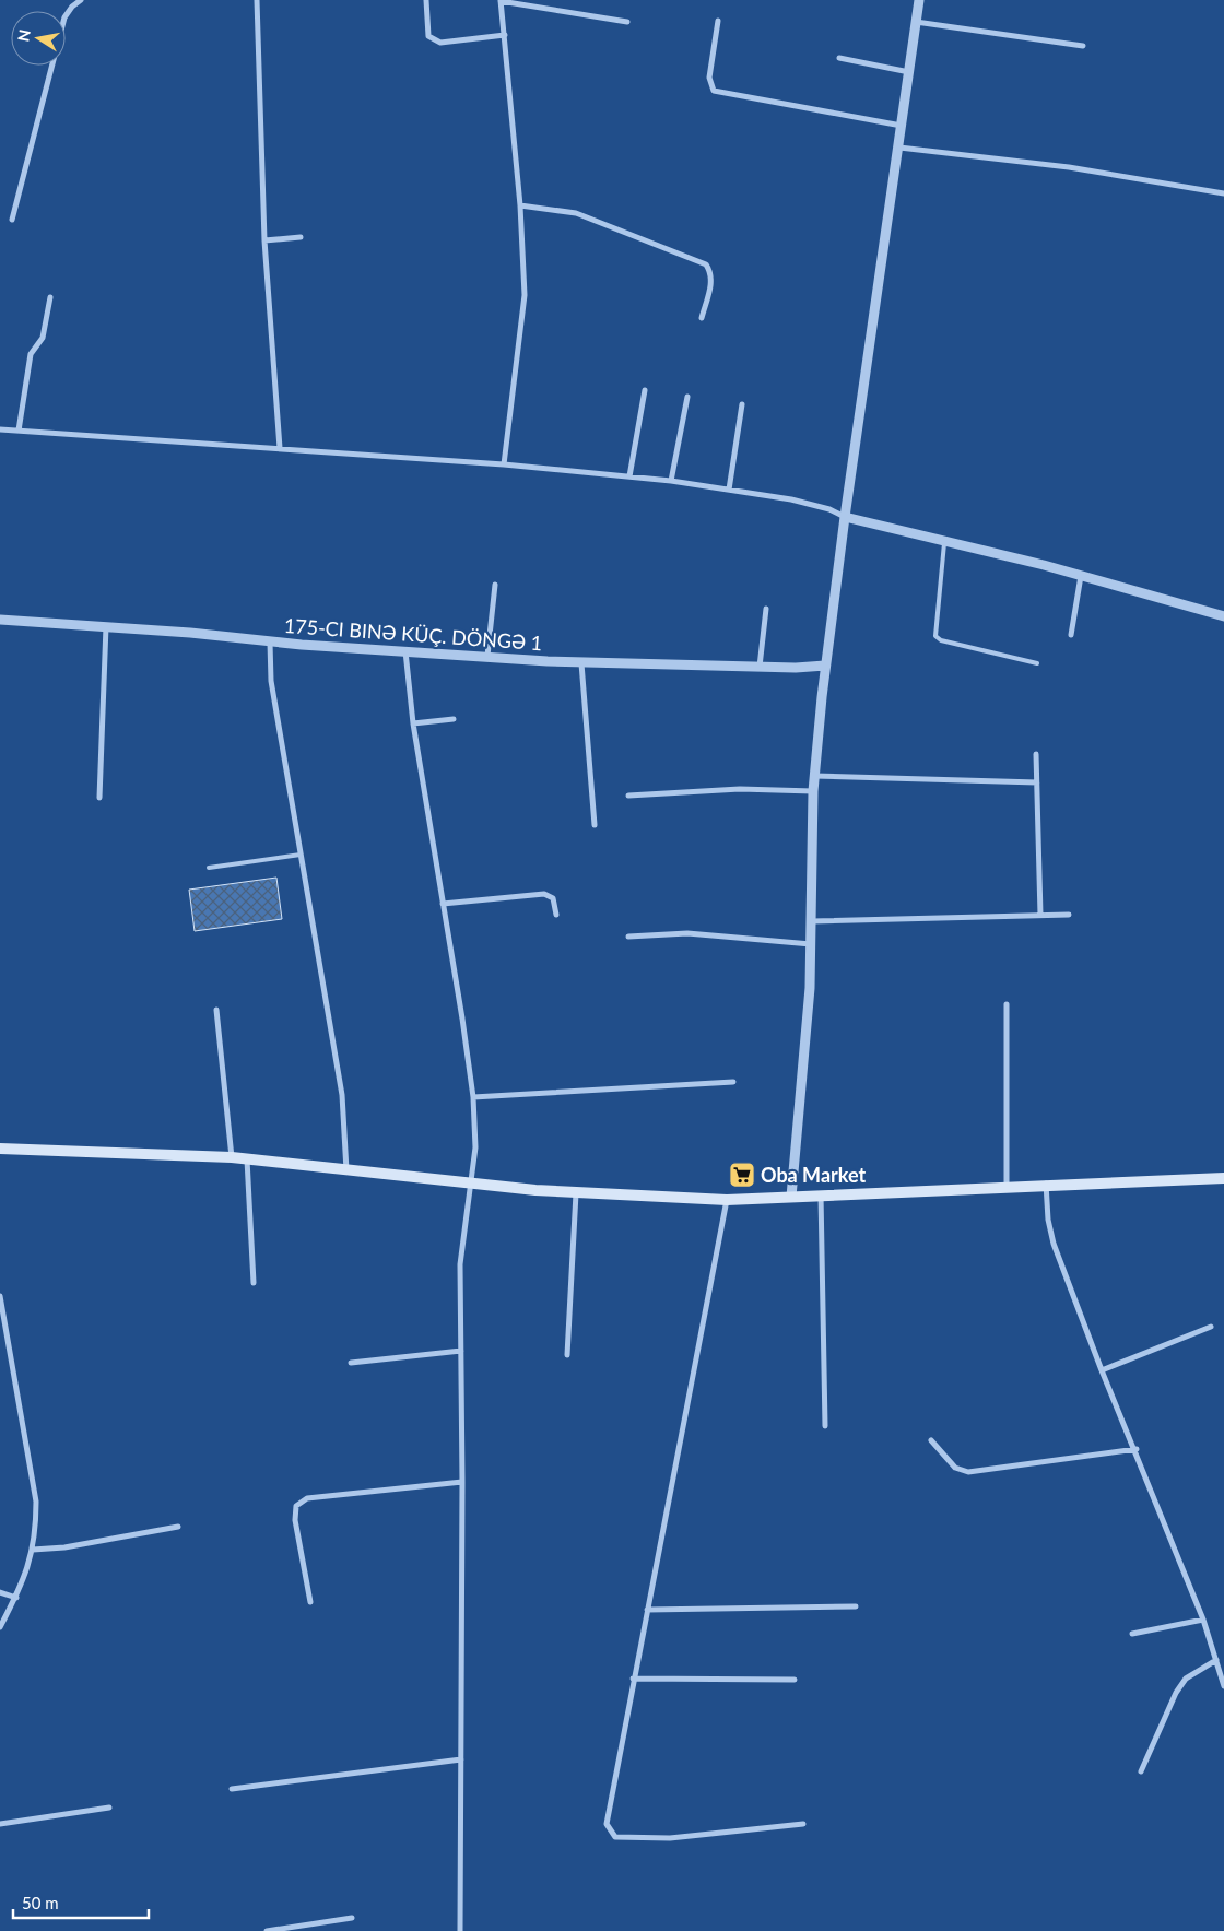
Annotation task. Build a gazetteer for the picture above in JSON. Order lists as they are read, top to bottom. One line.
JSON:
{"places":{"supermarket":["Oba Market"]},"scale_bar":"50 m","north":"left"}
